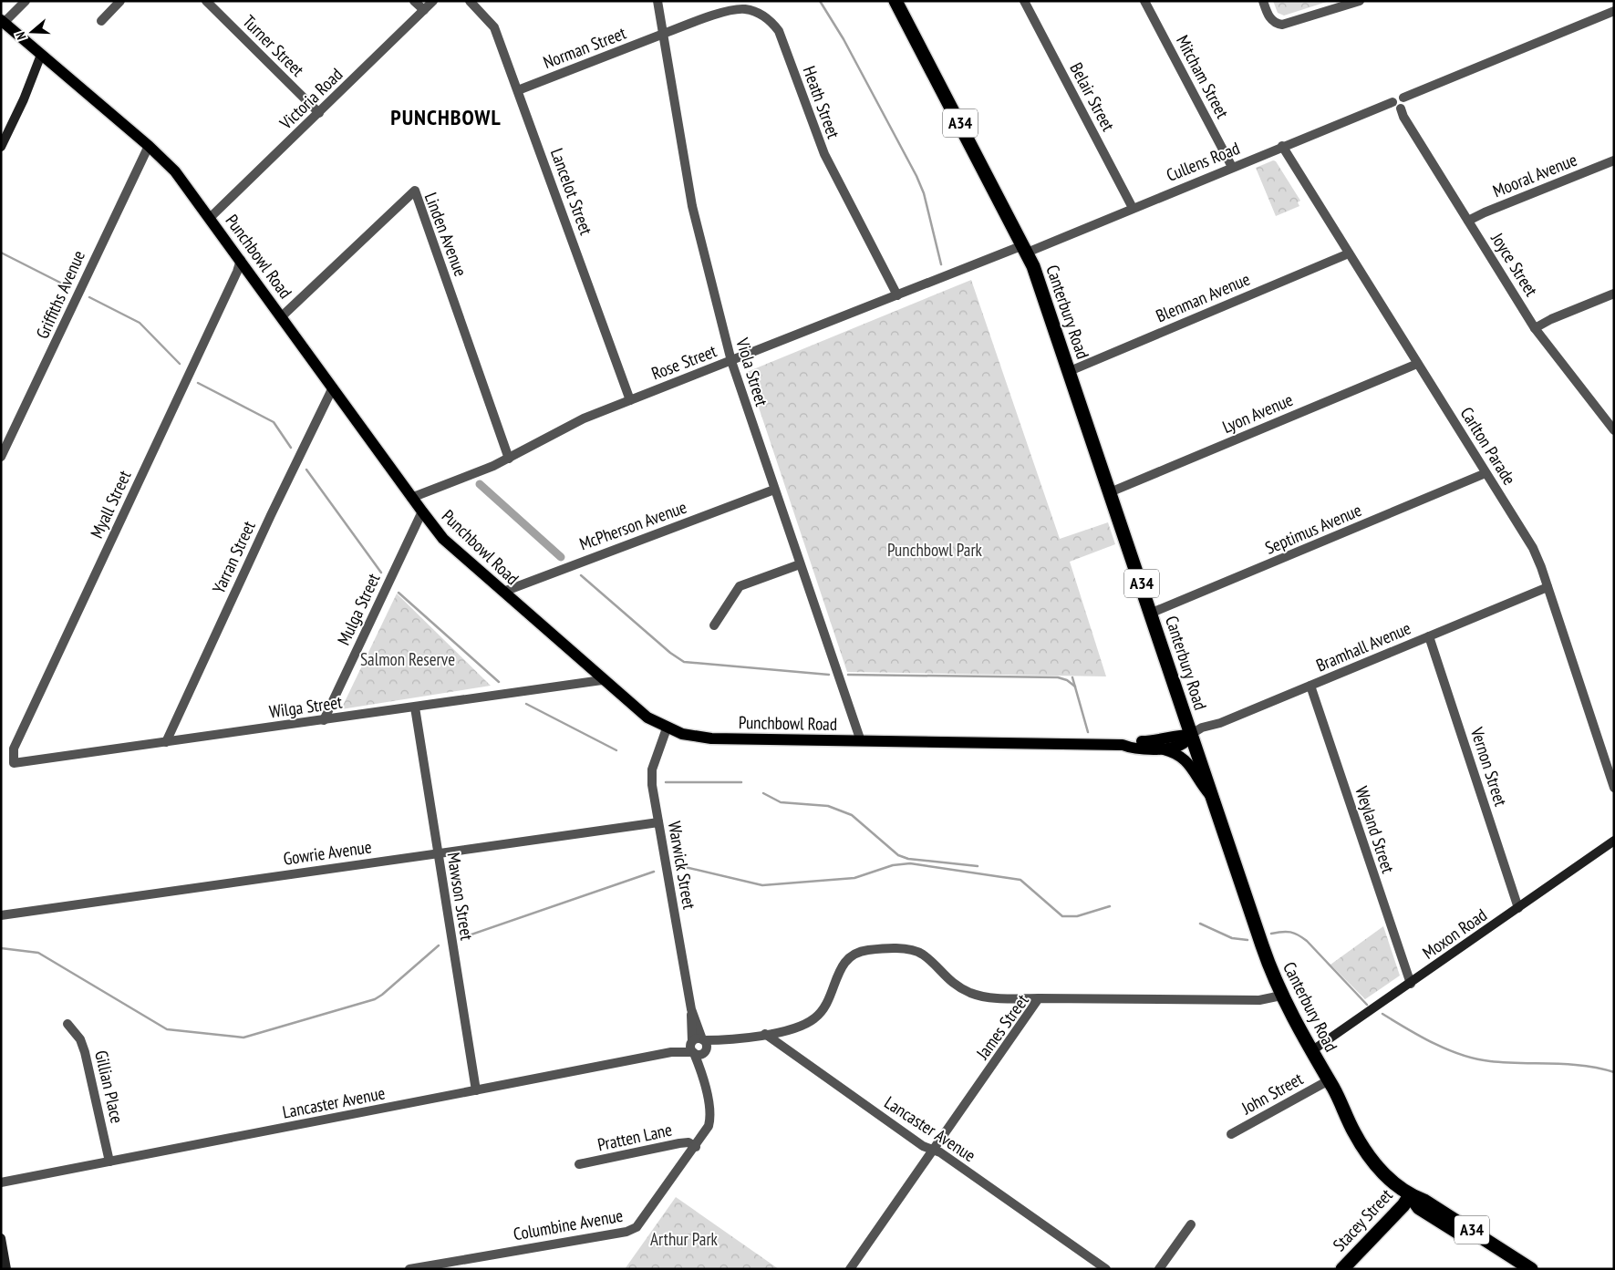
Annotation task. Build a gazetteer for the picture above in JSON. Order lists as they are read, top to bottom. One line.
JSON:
{"streets":{"highway":["A34","Canterbury Road","Stacey Street"],"main road":["Punchbowl Road","Moxon Road"],"street":["Turner Street","Norman Street","Mitcham Street","Belair Street","Victoria Road","Heath Street","Cullens Road","Mooral Avenue","Lancelot Street","Linden Avenue","Joyce Street","Griffiths Avenue","Blenman Avenue","Rose Street","Viola Street","Lyon Avenue","Carlton Parade","Myall Street","McPherson Avenue","Septimus Avenue","Yarran Street","Mulga Street","Bramhall Avenue","Wilga Street","Vernon Street","Weyland Street","Gowrie Avenue","Warwick Street","Mawson Street","James Street","Gillian Place","John Street","Lancaster Avenue","Pratten Lane","Columbine Avenue"]},"crossings":[["Turner Street","Victoria Road"],["Norman Street","Heath Street"],["Norman Street","Lancelot Street"],["Norman Street","Viola Street"],["Mitcham Street","Cullens Road"],["Belair Street","Cullens Road"],["Victoria Road","Punchbowl Road"],["Heath Street","Rose Street"],["Heath Street","Viola Street"],["Cullens Road","Joyce Street"],["Cullens Road","Canterbury Road"],["Cullens Road","Rose Street"],["Cullens Road","Carlton Parade"],["Mooral Avenue","Joyce Street"],["Lancelot Street","Rose Street"],["Linden Avenue","Punchbowl Road"],["Linden Avenue","Rose Street"],["Punchbowl Road","Griffiths Avenue"],["Punchbowl Road","Canterbury Road"],["Punchbowl Road","Rose Street"],["Punchbowl Road","Viola Street"],["Punchbowl Road","Myall Street"],["Punchbowl Road","McPherson Avenue"],["Punchbowl Road","Yarran Street"],["Punchbowl Road","Mulga Street"],["Punchbowl Road","Bramhall Avenue"],["Punchbowl Road","Wilga Street"],["Punchbowl Road","Warwick Street"],["Blenman Avenue","Canterbury Road"],["Blenman Avenue","Carlton Parade"],["Canterbury Road","Rose Street"],["Canterbury Road","Lyon Avenue"],["Canterbury Road","Septimus Avenue"],["Canterbury Road","Bramhall Avenue"],["Canterbury Road","Moxon Road"],["Canterbury Road","James Street"],["Canterbury Road","John Street"],["Canterbury Road","Stacey Street"],["Rose Street","Viola Street"],["Viola Street","McPherson Avenue"],["Lyon Avenue","Carlton Parade"],["Carlton Parade","Septimus Avenue"],["Carlton Parade","Bramhall Avenue"],["Myall Street","Wilga Street"],["Yarran Street","Wilga Street"],["Mulga Street","Wilga Street"],["Bramhall Avenue","Vernon Street"],["Bramhall Avenue","Weyland Street"],["Wilga Street","Mawson Street"],["Vernon Street","Moxon Road"],["Weyland Street","Moxon Road"],["Gowrie Avenue","Warwick Street"],["Gowrie Avenue","Mawson Street"],["Warwick Street","Lancaster Avenue"],["Warwick Street","Columbine Avenue"],["Mawson Street","Lancaster Avenue"],["James Street","Lancaster Avenue"],["Gillian Place","Lancaster Avenue"],["Pratten Lane","Columbine Avenue"]],"districts":["PUNCHBOWL"],"parks":["Punchbowl Park","Salmon Reserve","Arthur Park"],"north":"left"}
